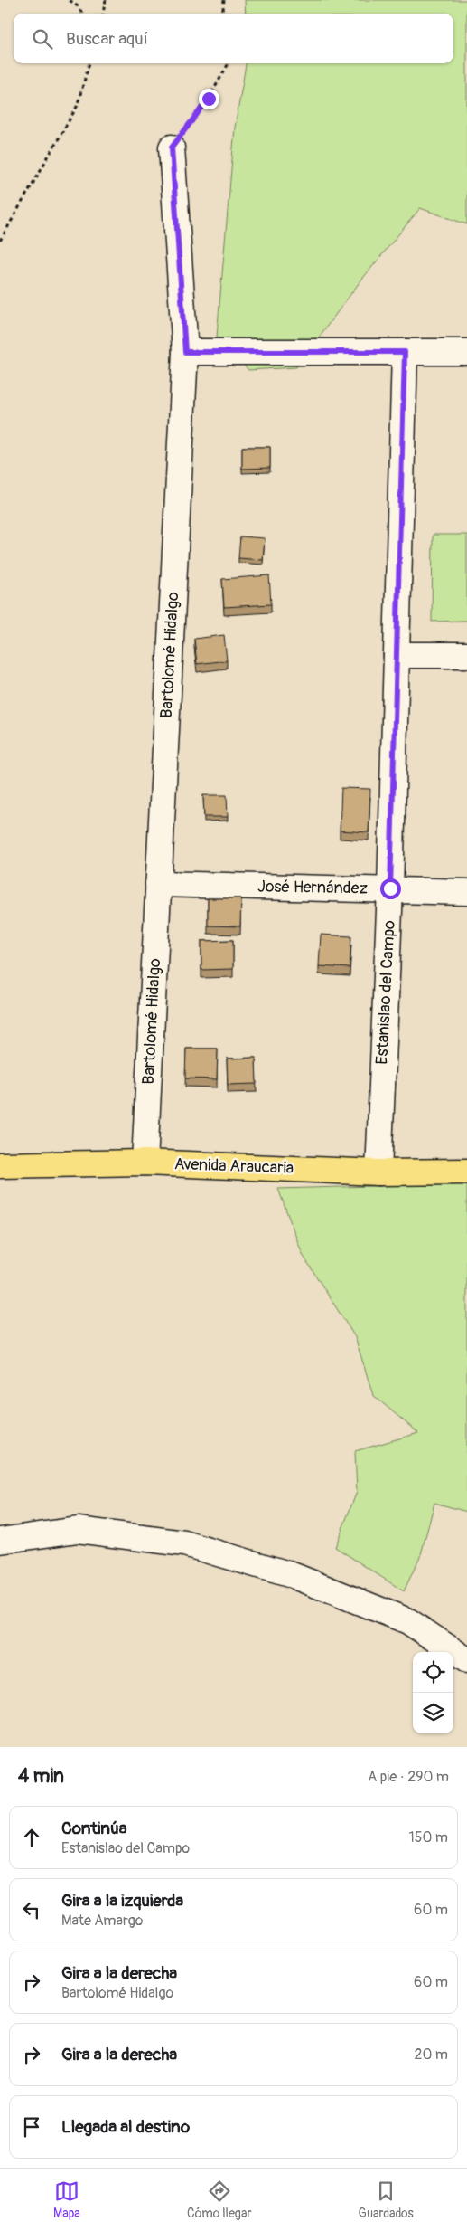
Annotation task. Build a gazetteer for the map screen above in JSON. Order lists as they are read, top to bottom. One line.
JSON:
{"streets":{"main road":["Avenida Araucaria"],"street":["Bartolomé Hidalgo","José Hernández","Estanislao del Campo"]},"crossings":[["Bartolomé Hidalgo","José Hernández"],["Bartolomé Hidalgo","Avenida Araucaria"],["José Hernández","Estanislao del Campo"],["Estanislao del Campo","Avenida Araucaria"]],"page":{"search":"Buscar aquí","heading":["4 min","A pie · 290 m"],"list":[["Continúa","Estanislao del Campo","150 m"],["Gira a la izquierda","Mate Amargo","60 m"],["Gira a la derecha","Bartolomé Hidalgo","60 m"],["Gira a la derecha","20 m"],"Llegada al destino"],"nav":["Mapa","Cómo llegar","Guardados"]}}
